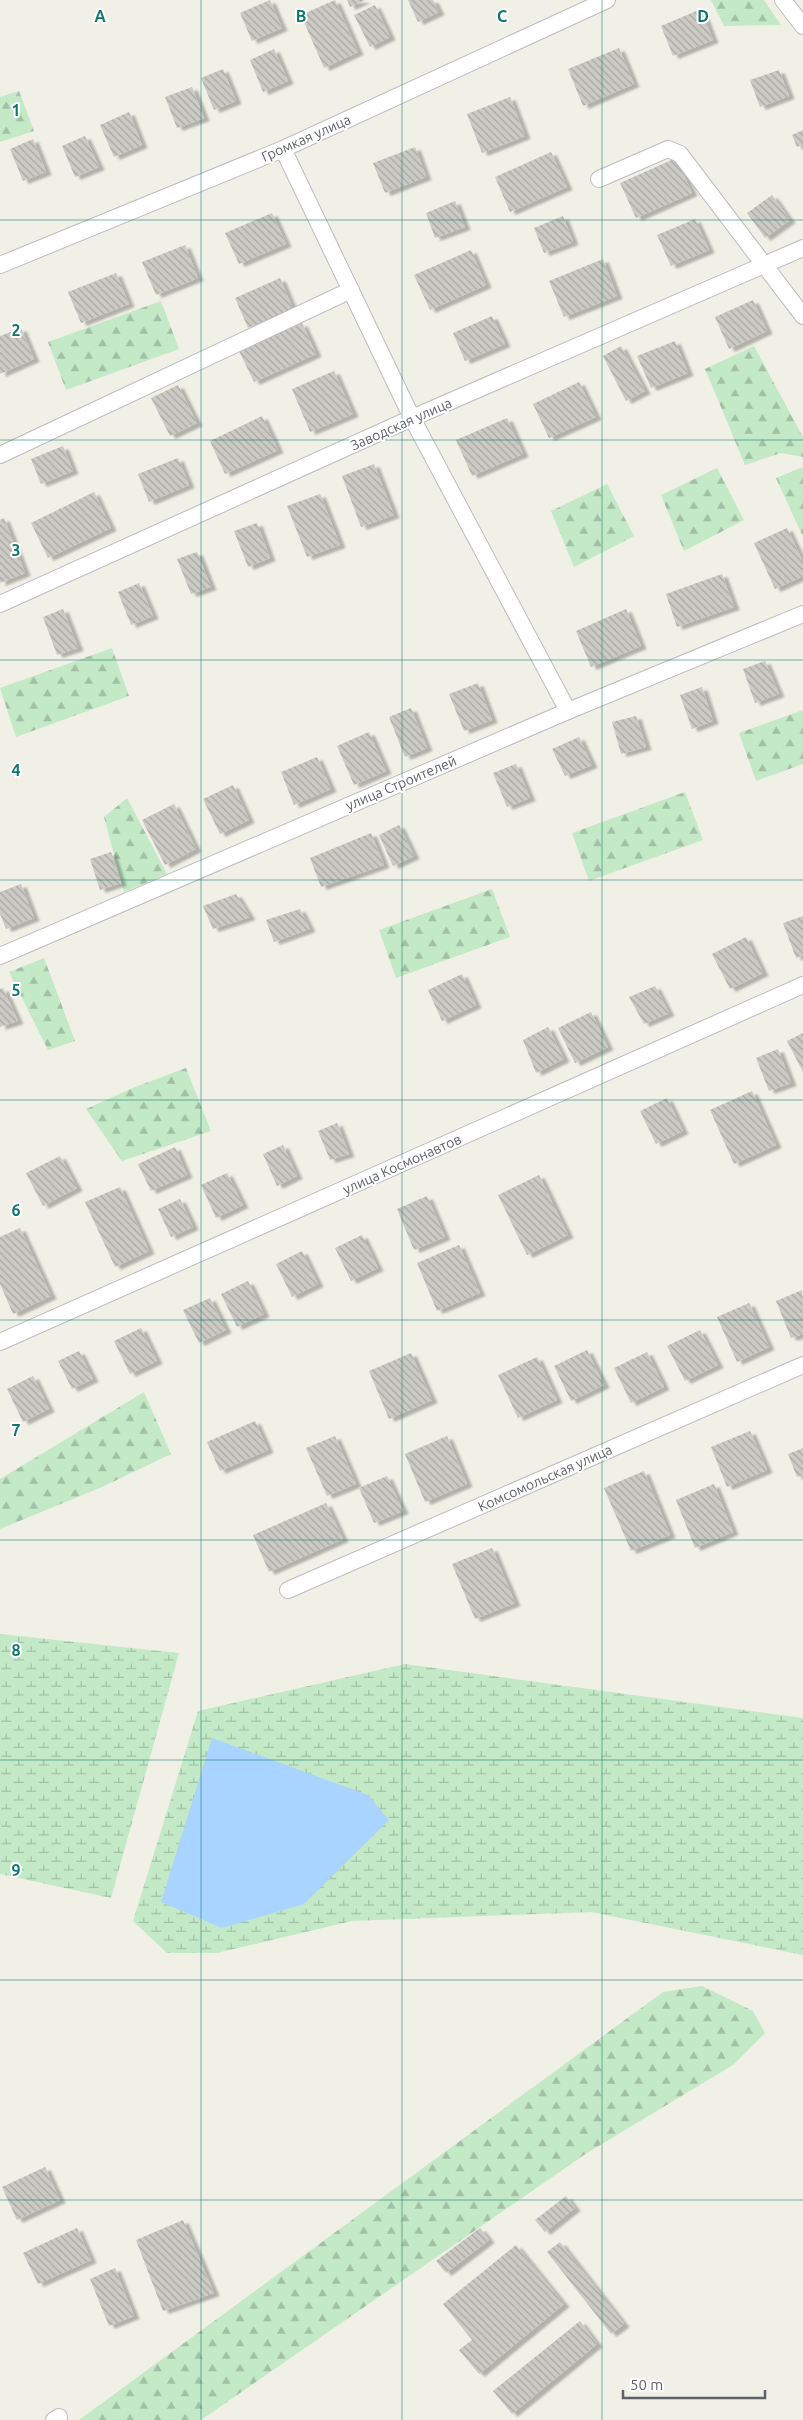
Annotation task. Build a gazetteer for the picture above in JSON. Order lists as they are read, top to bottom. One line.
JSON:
{"streets":{"street":["Громкая улица","Заводская улица","улица Строителей","улица Космонавтов","Комсомольская улица"]},"scale_bar":"50 m","grid":{"columns":["A","B","C","D"],"rows":["1","2","3","4","5","6","7","8","9"]}}
